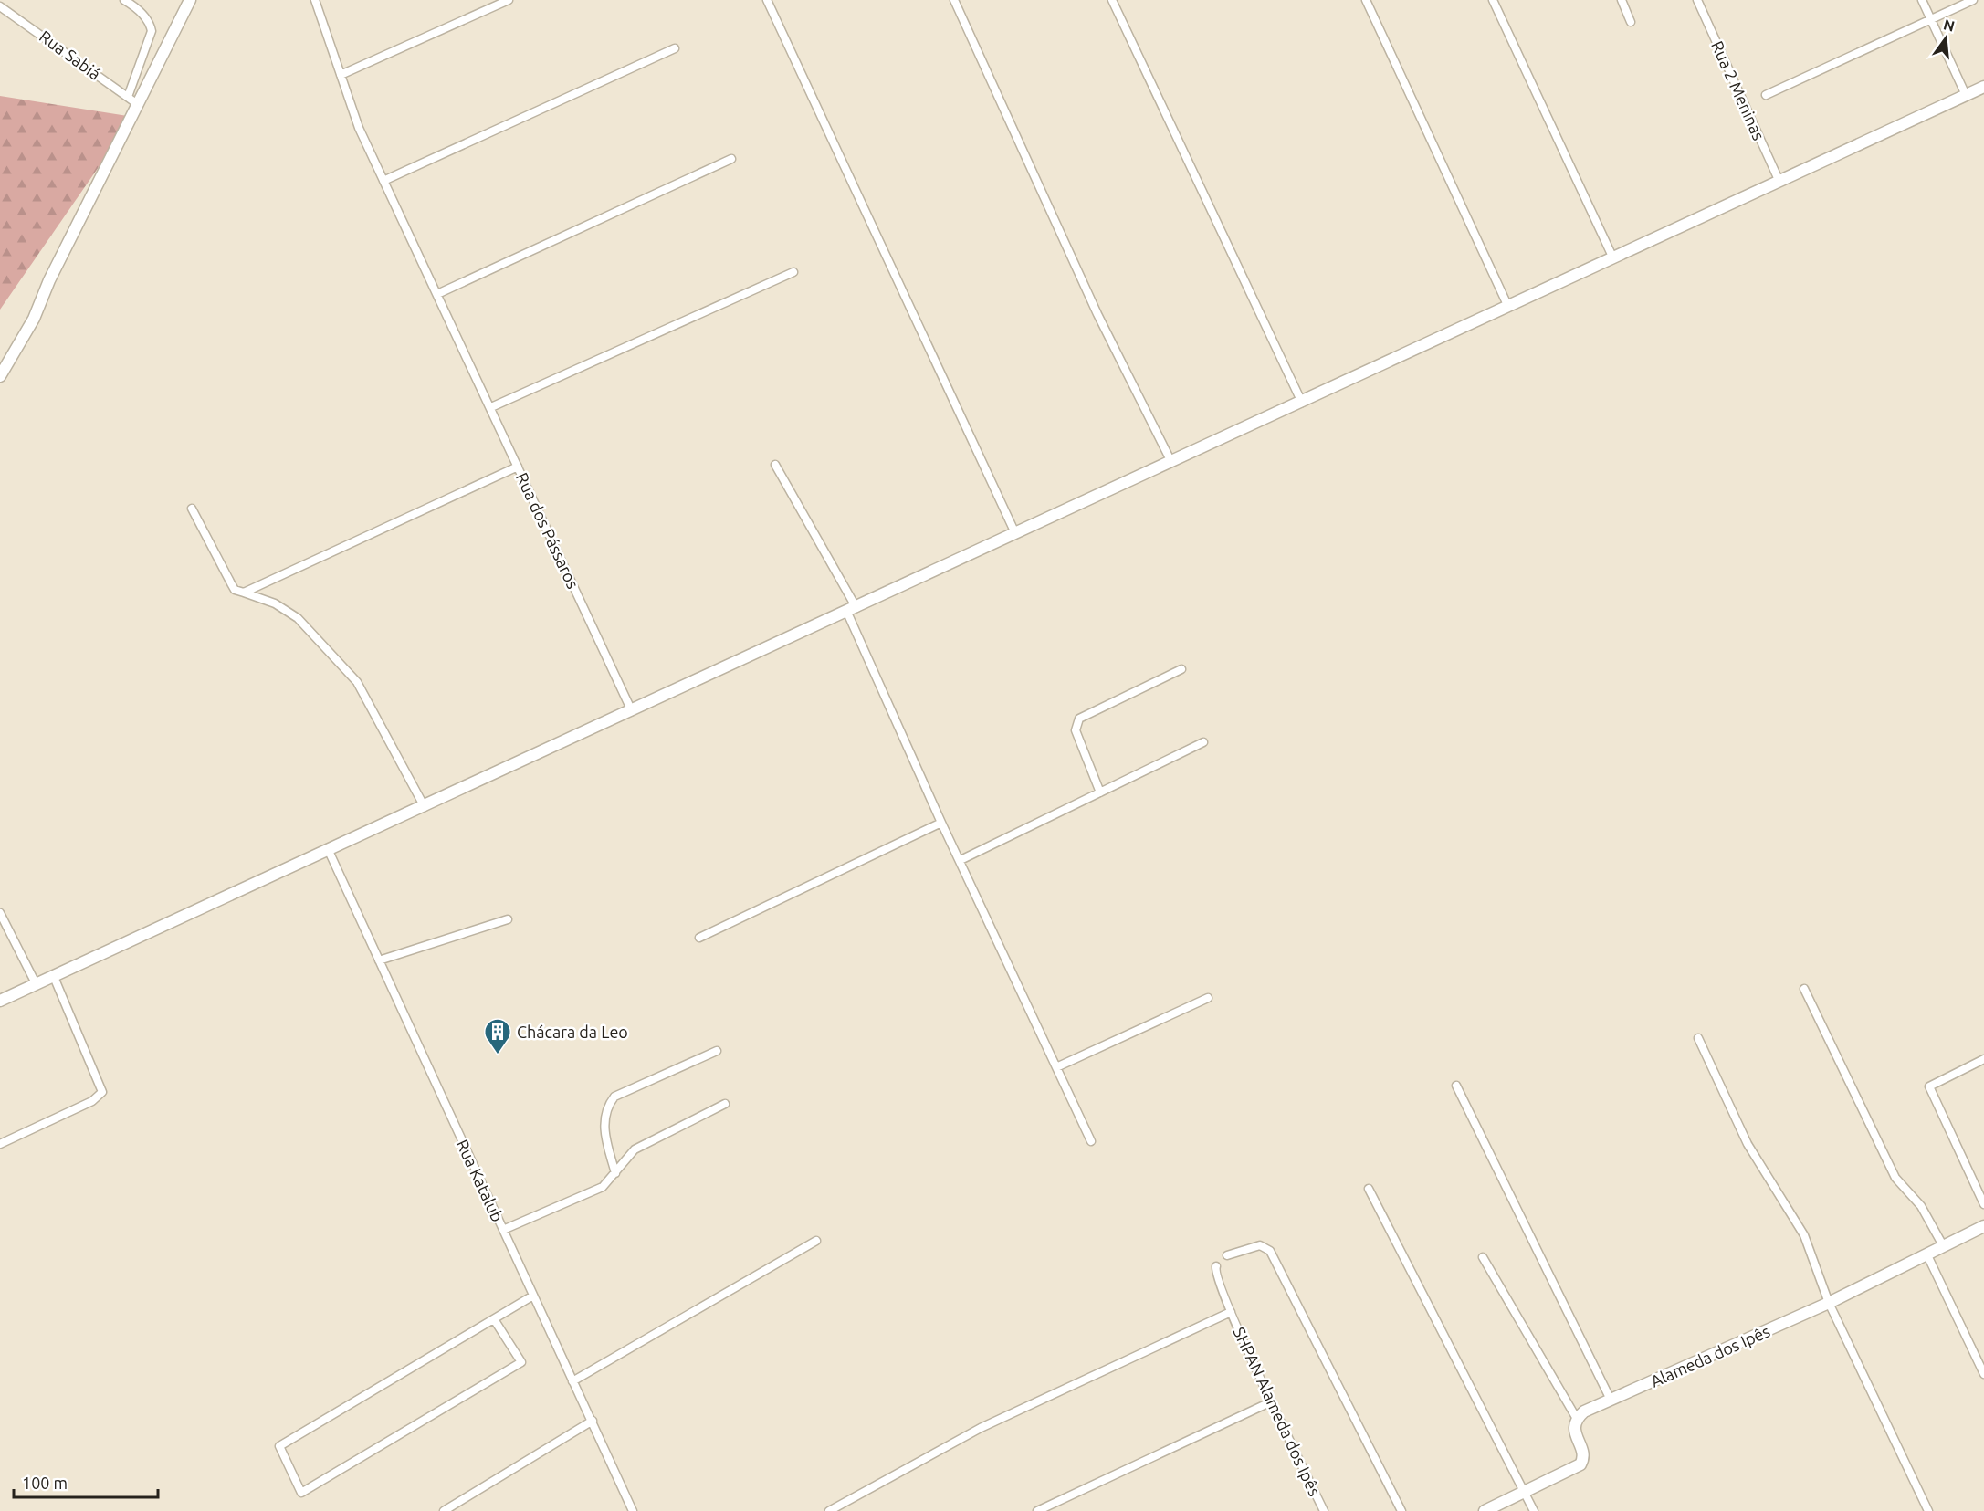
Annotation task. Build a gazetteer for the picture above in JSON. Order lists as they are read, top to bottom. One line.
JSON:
{"streets":{"main road":["Alameda dos Ipês"],"street":["Rua Sabiá","Rua 2 Meninas","Rua dos Pássaros","Rua Katalub","SHPAN Alameda dos Ipês"]},"places":{"building":["Chácara da Leo"]},"scale_bar":"100 m","north":"top"}
